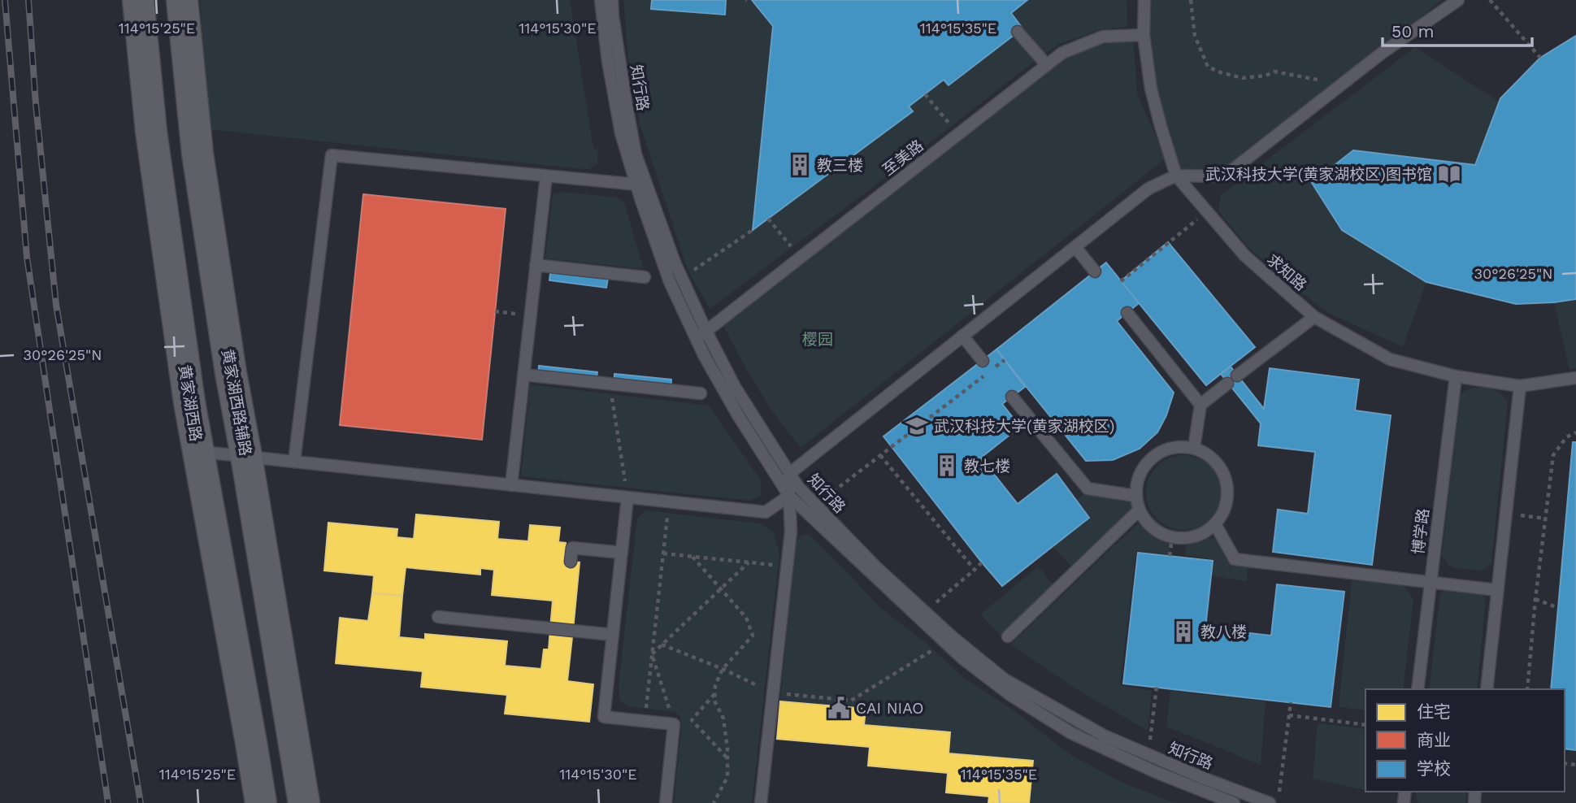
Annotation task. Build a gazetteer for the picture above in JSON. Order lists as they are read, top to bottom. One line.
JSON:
{"streets":{"main road":["黄家湖西路辅路","黄家湖西路"],"lane":["知行路","至美路","求知路","博学路"]},"crossings":[["知行路","至美路"],["至美路","求知路"],["求知路","博学路"]],"parks":["樱园"],"places":{"building":["教三楼","教七楼","教八楼"],"library":["武汉科技大学(黄家湖校区)图书馆"],"school or university":["武汉科技大学(黄家湖校区)"],"public building":["CAI NIAO"]},"legend":["住宅","商业","学校"],"scale_bar":"50 m","coordinates":["114°15'25\"E","114°15'30\"E","114°15'35\"E","30°26'25\"N"]}
